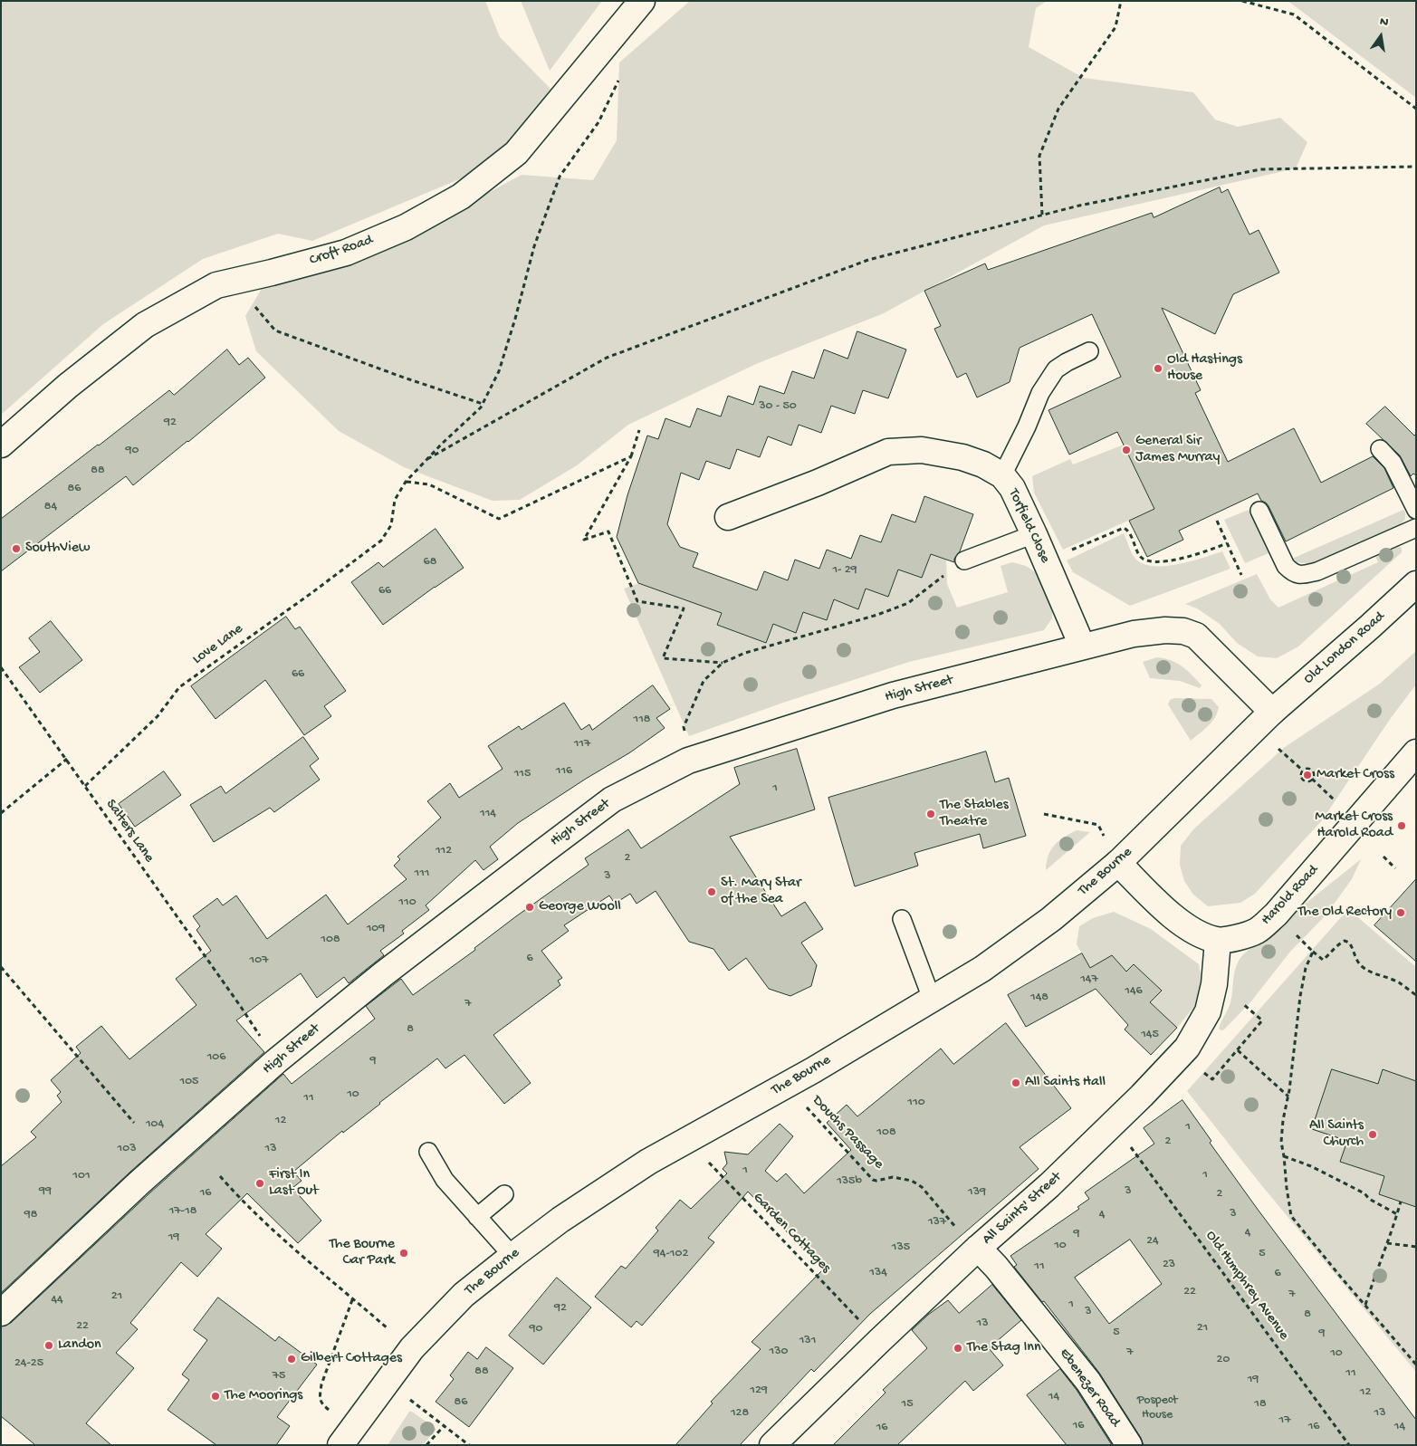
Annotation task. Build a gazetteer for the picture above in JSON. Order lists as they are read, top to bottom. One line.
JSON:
{"streets":{"main road":["Croft Road","Torfield Close","Old London Road","High Street","The Bourne","Harold Road","All Saints' Street","Ebenezer Road"],"path":["Love Lane","Salters Lane","Douchs Passage","Garden Cottages","Old Humphrey Avenue"]},"crossings":[["Torfield Close","High Street"],["Love Lane","Salters Lane"],["Old London Road","High Street"],["Old London Road","The Bourne"],["High Street","The Bourne"],["The Bourne","Douchs Passage"],["The Bourne","Garden Cottages"],["Harold Road","All Saints' Street"],["Douchs Passage","All Saints' Street"],["Douchs Passage","Ebenezer Road"],["All Saints' Street","Garden Cottages"],["All Saints' Street","Ebenezer Road"]],"places":["Old Hastings House","General Sir James Murray","SouthView","Market Cross","The Stables Theatre","Market Cross Harold Road","St. Mary Star of the Sea","George Wooll","The Old Rectory","All Saints Hall","All Saints Church","First In Last Out","The Bourne Car Park","Landon","The Stag Inn","Gilbert Cottages","The Moorings"],"house_numbers":["30 - 50","92","90","88","86","84","68","1- 29","66","66","118","117","116","115","1","114","112","2","111","3","110","109","108","6","107","147","146","148","7","8","145","106","9","105","10","11","110","12","104","1","108","2","103","13","1","1","101","135b","99","3","139","16","2","17-18","3","98","4","137","4","9","19","24","10","135","94-102","5","23","11","134","6","22","7","21","44","1","92","3","8","13","22","21","90","5","9","131","130","7","10","20","24-25","88","11","75","19","129","12","14","Pospect House","86","15","18","128","13","17","16","16","14","16"],"north":"top"}
